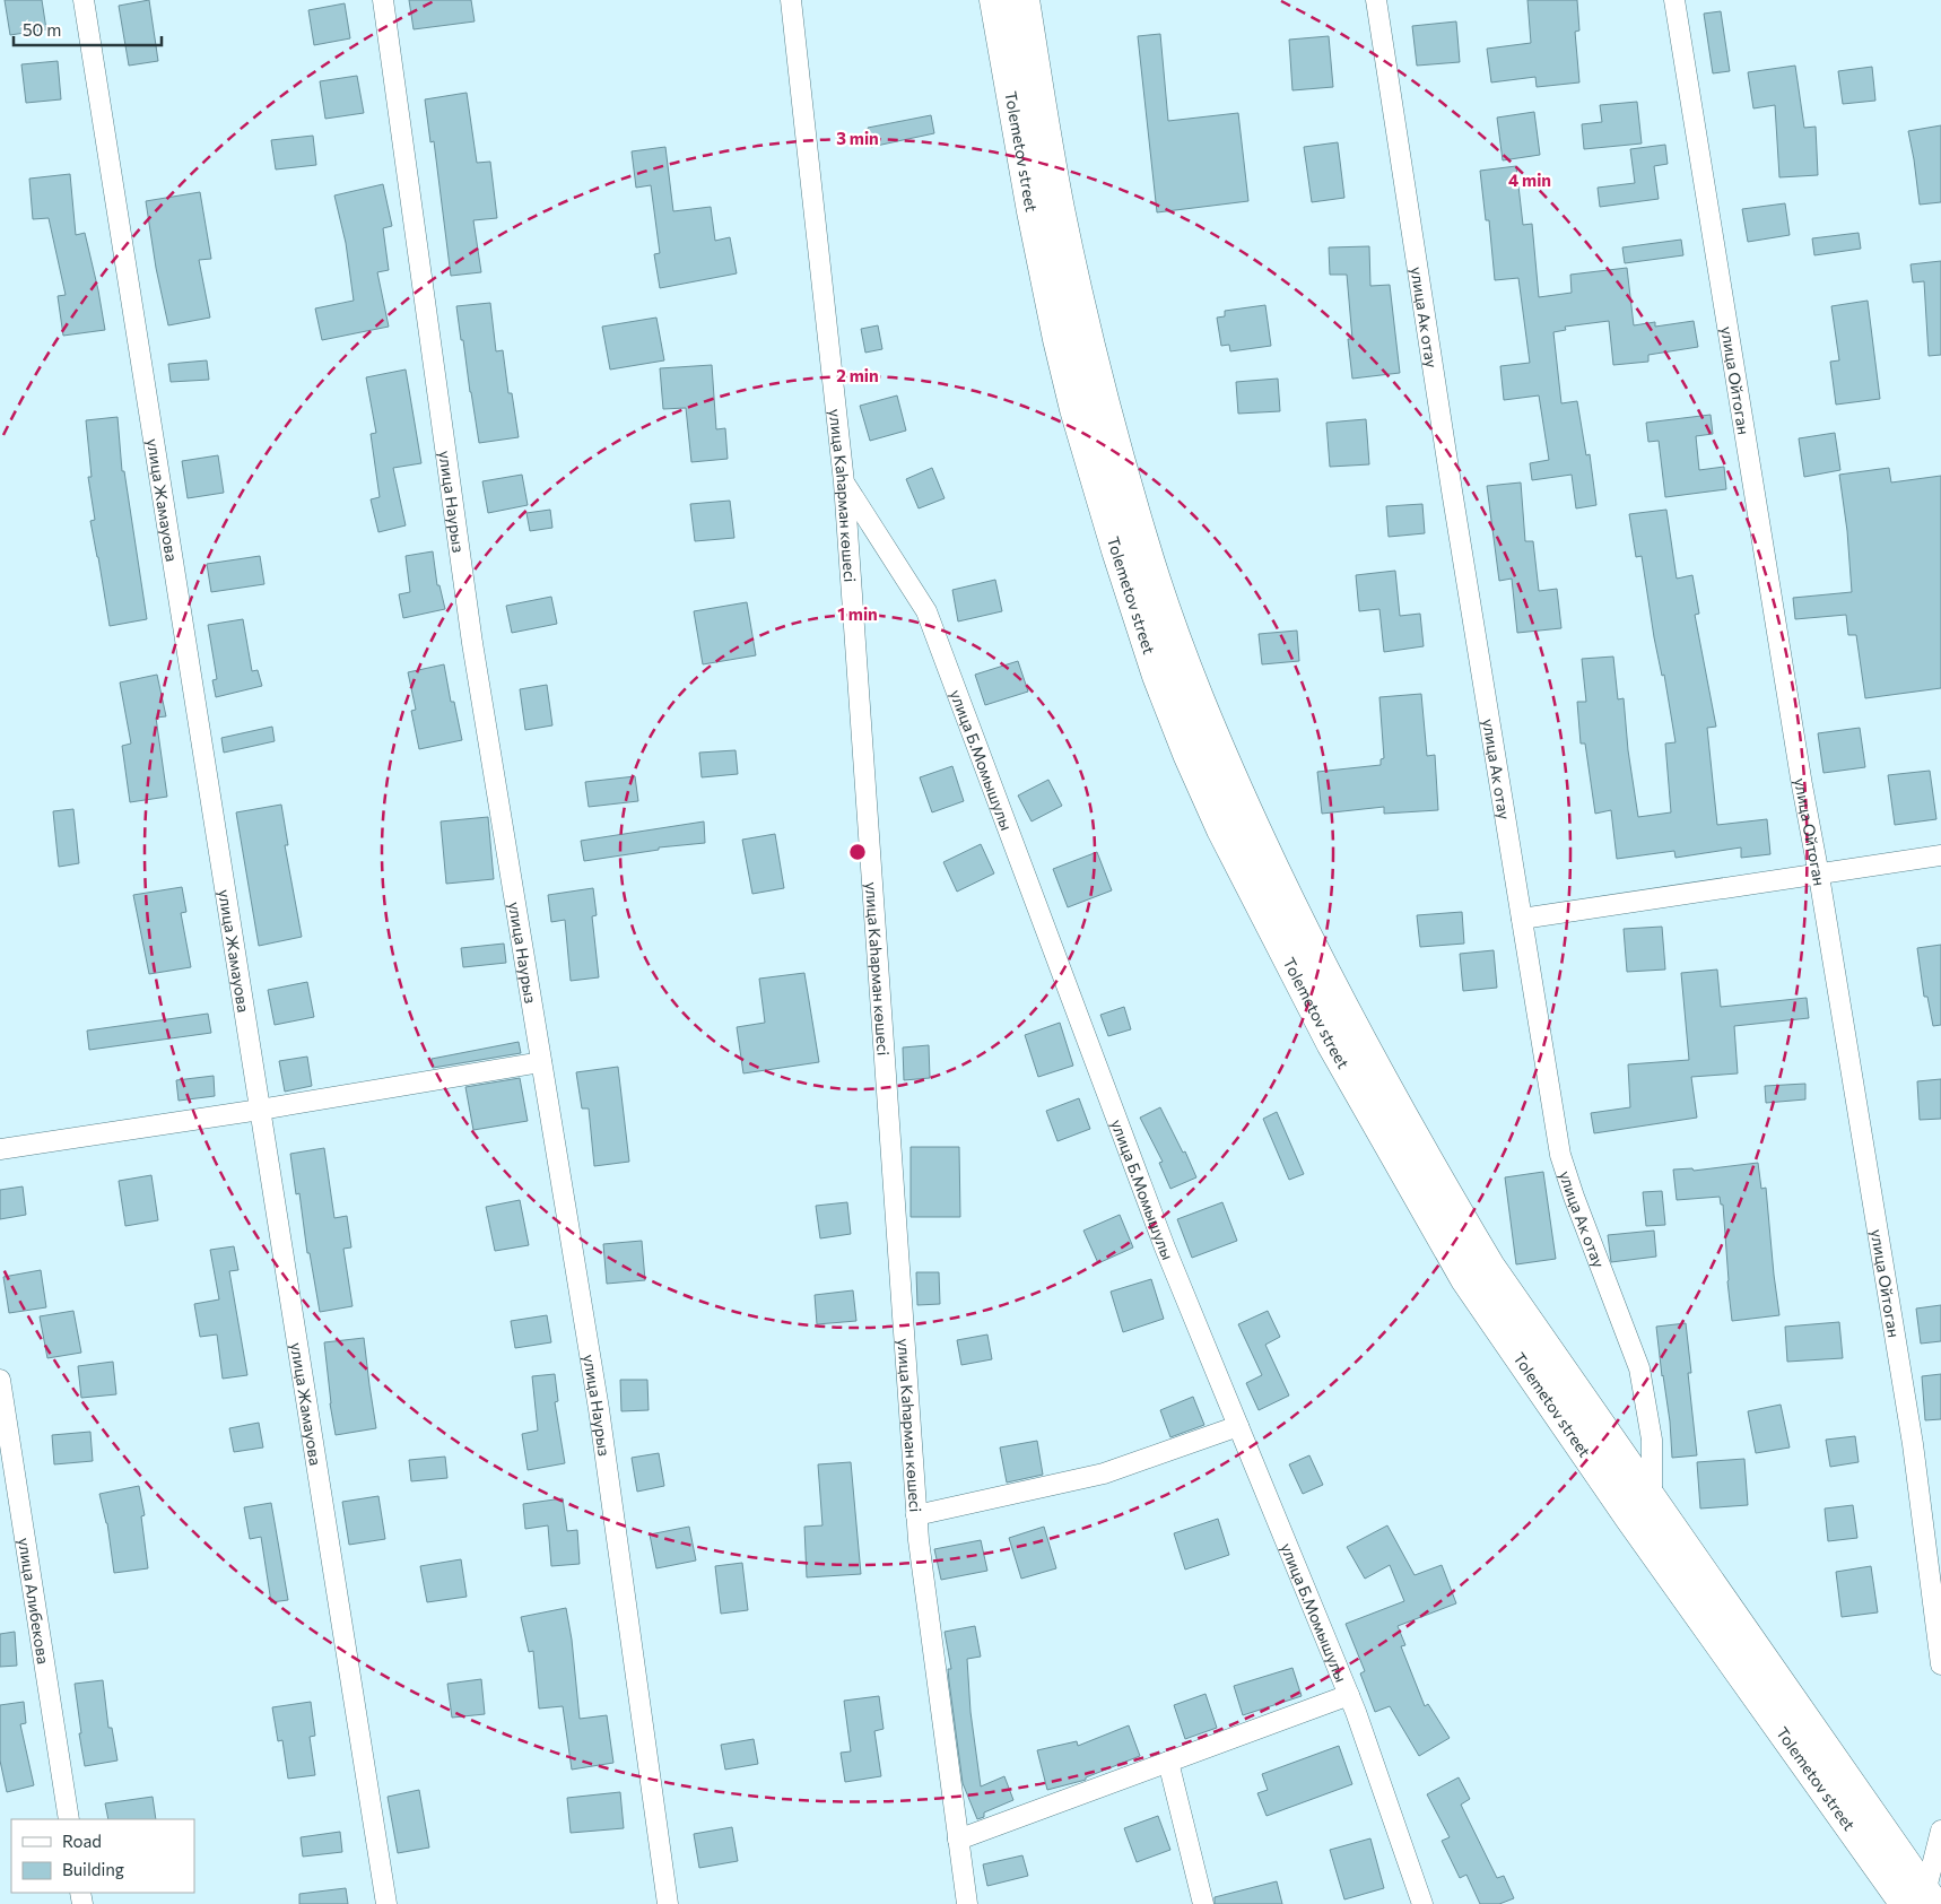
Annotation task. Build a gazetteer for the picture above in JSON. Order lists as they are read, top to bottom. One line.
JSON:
{"streets":{"main road":["Tolemetov street"],"street":["улица Ак отау","улица Ойтоган","улица Каһарман көшесі","улица Жамауова","улица Наурыз","улица Б.Момышулы","улица Алибекова"]},"crossings":[["Tolemetov street","улица Ак отау"],["улица Каһарман көшесі","улица Б.Момышулы"]],"legend":["Road","Building"],"scale_bar":"50 m","rings":["3 min","4 min","2 min","1 min"]}
